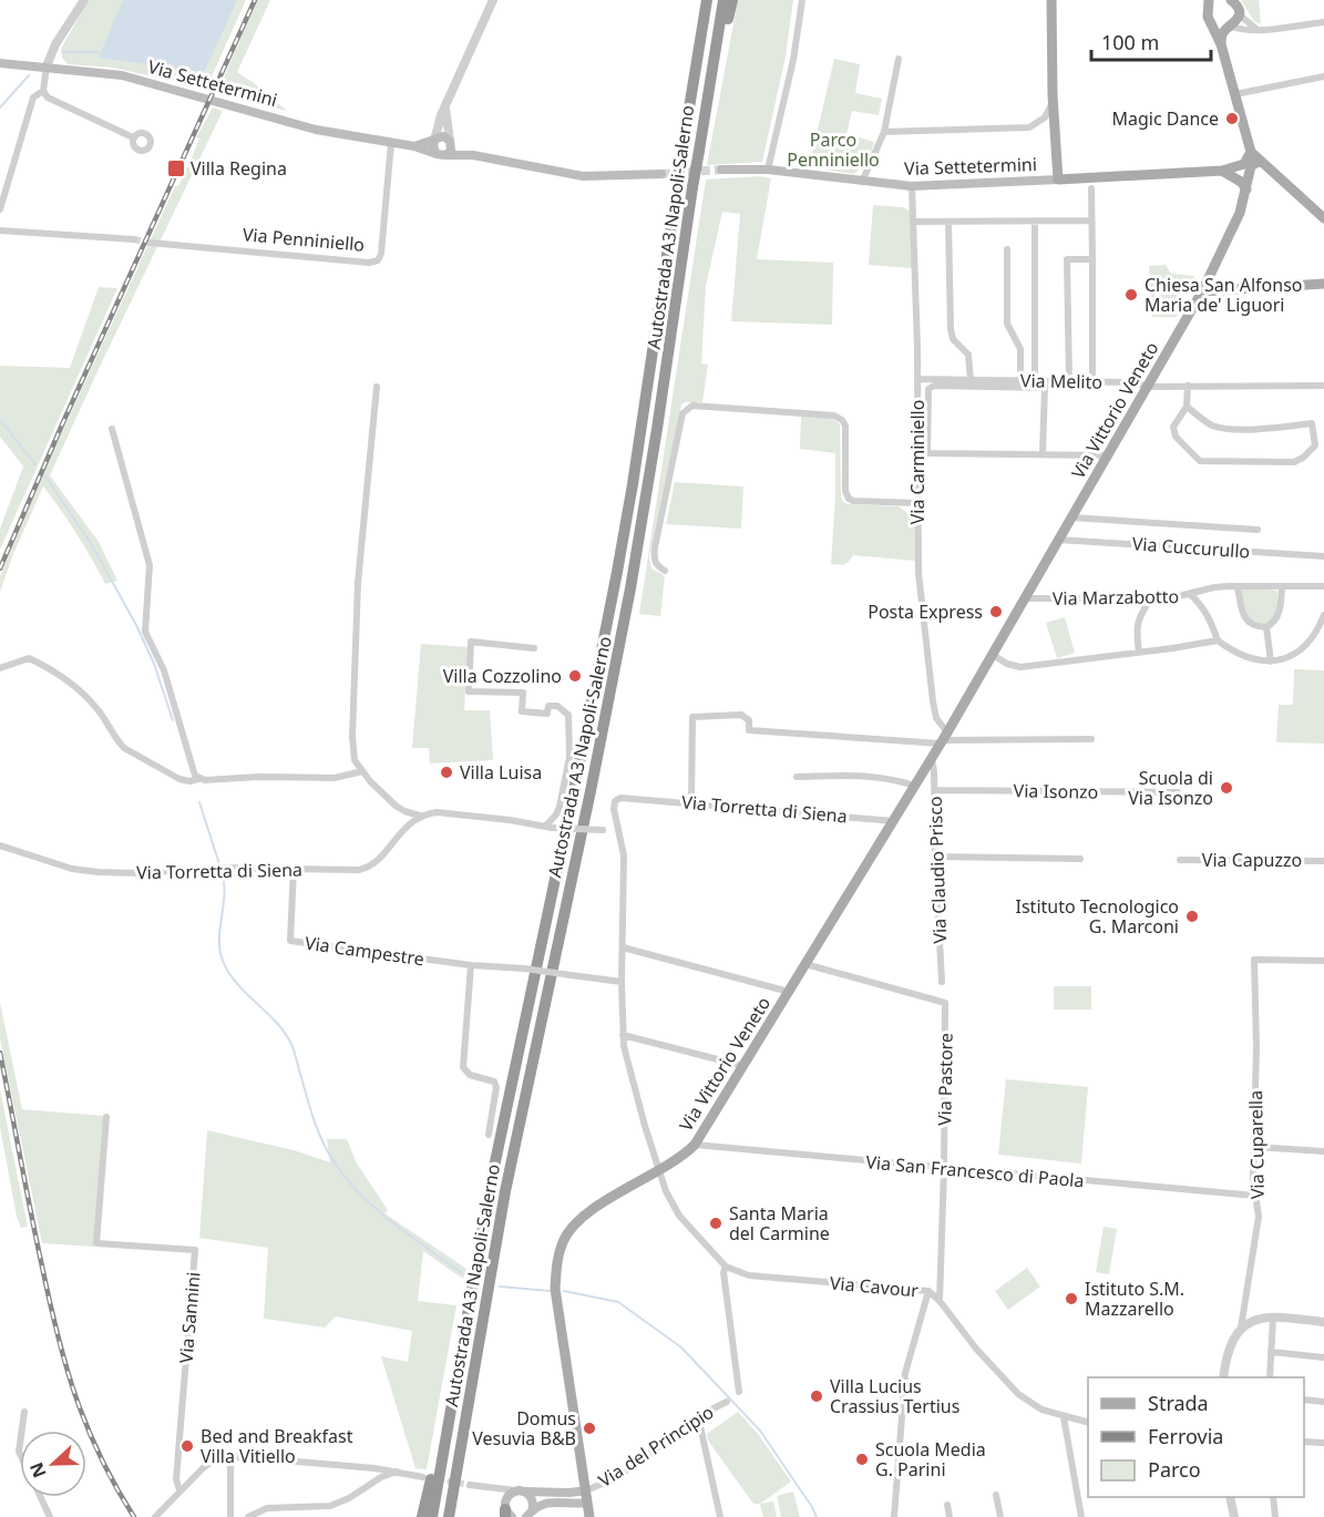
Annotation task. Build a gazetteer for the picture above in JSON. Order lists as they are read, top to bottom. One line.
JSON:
{"streets":{"highway":["Autostrada A3 Napoli-Salerno"],"main road":["Via Settetermini","Via Vittorio Veneto"],"street":["Via Penniniello","Via Melito","Via Carminiello","Via Cuccurullo","Via Marzabotto","Via Isonzo","Via Torretta di Siena","Via Capuzzo","Via Claudio Prisco","Via Campestre","Via Pastore","Via Cuparella","Via San Francesco di Paola","Via Cavour","Via Sannini","Via del Principio"]},"crossings":[["Via Settetermini","Via Penniniello"],["Via Settetermini","Via Carminiello"],["Via Melito","Via Vittorio Veneto"],["Via Melito","Via Carminiello"],["Via Vittorio Veneto","Via Carminiello"],["Via Vittorio Veneto","Via Cuccurullo"],["Via Vittorio Veneto","Via Marzabotto"],["Via Vittorio Veneto","Via Torretta di Siena"],["Via Vittorio Veneto","Via Claudio Prisco"],["Via Vittorio Veneto","Via Pastore"],["Via Vittorio Veneto","Via San Francesco di Paola"],["Via Vittorio Veneto","Via del Principio"],["Via Isonzo","Via Claudio Prisco"],["Via Torretta di Siena","Via Campestre"],["Via Pastore","Via San Francesco di Paola"],["Via Pastore","Via Cavour"],["Via Cuparella","Via San Francesco di Paola"]],"parks":["Parco Penniniello"],"places":{"other":["Magic Dance","Chiesa San Alfonso Maria de' Liguori","Posta Express","Villa Cozzolino","Villa Luisa","Scuola di Via Isonzo","Istituto Tecnologico G. Marconi","Santa Maria del Carmine","Istituto S.M. Mazzarello","Villa Lucius Crassius Tertius","Domus Vesuvia B&B","Bed and Breakfast Villa Vitiello","Scuola Media G. Parini"],"transit":["Villa Regina"]},"legend":["Strada","Ferrovia","Parco"],"scale_bar":"100 m","north":"left"}
